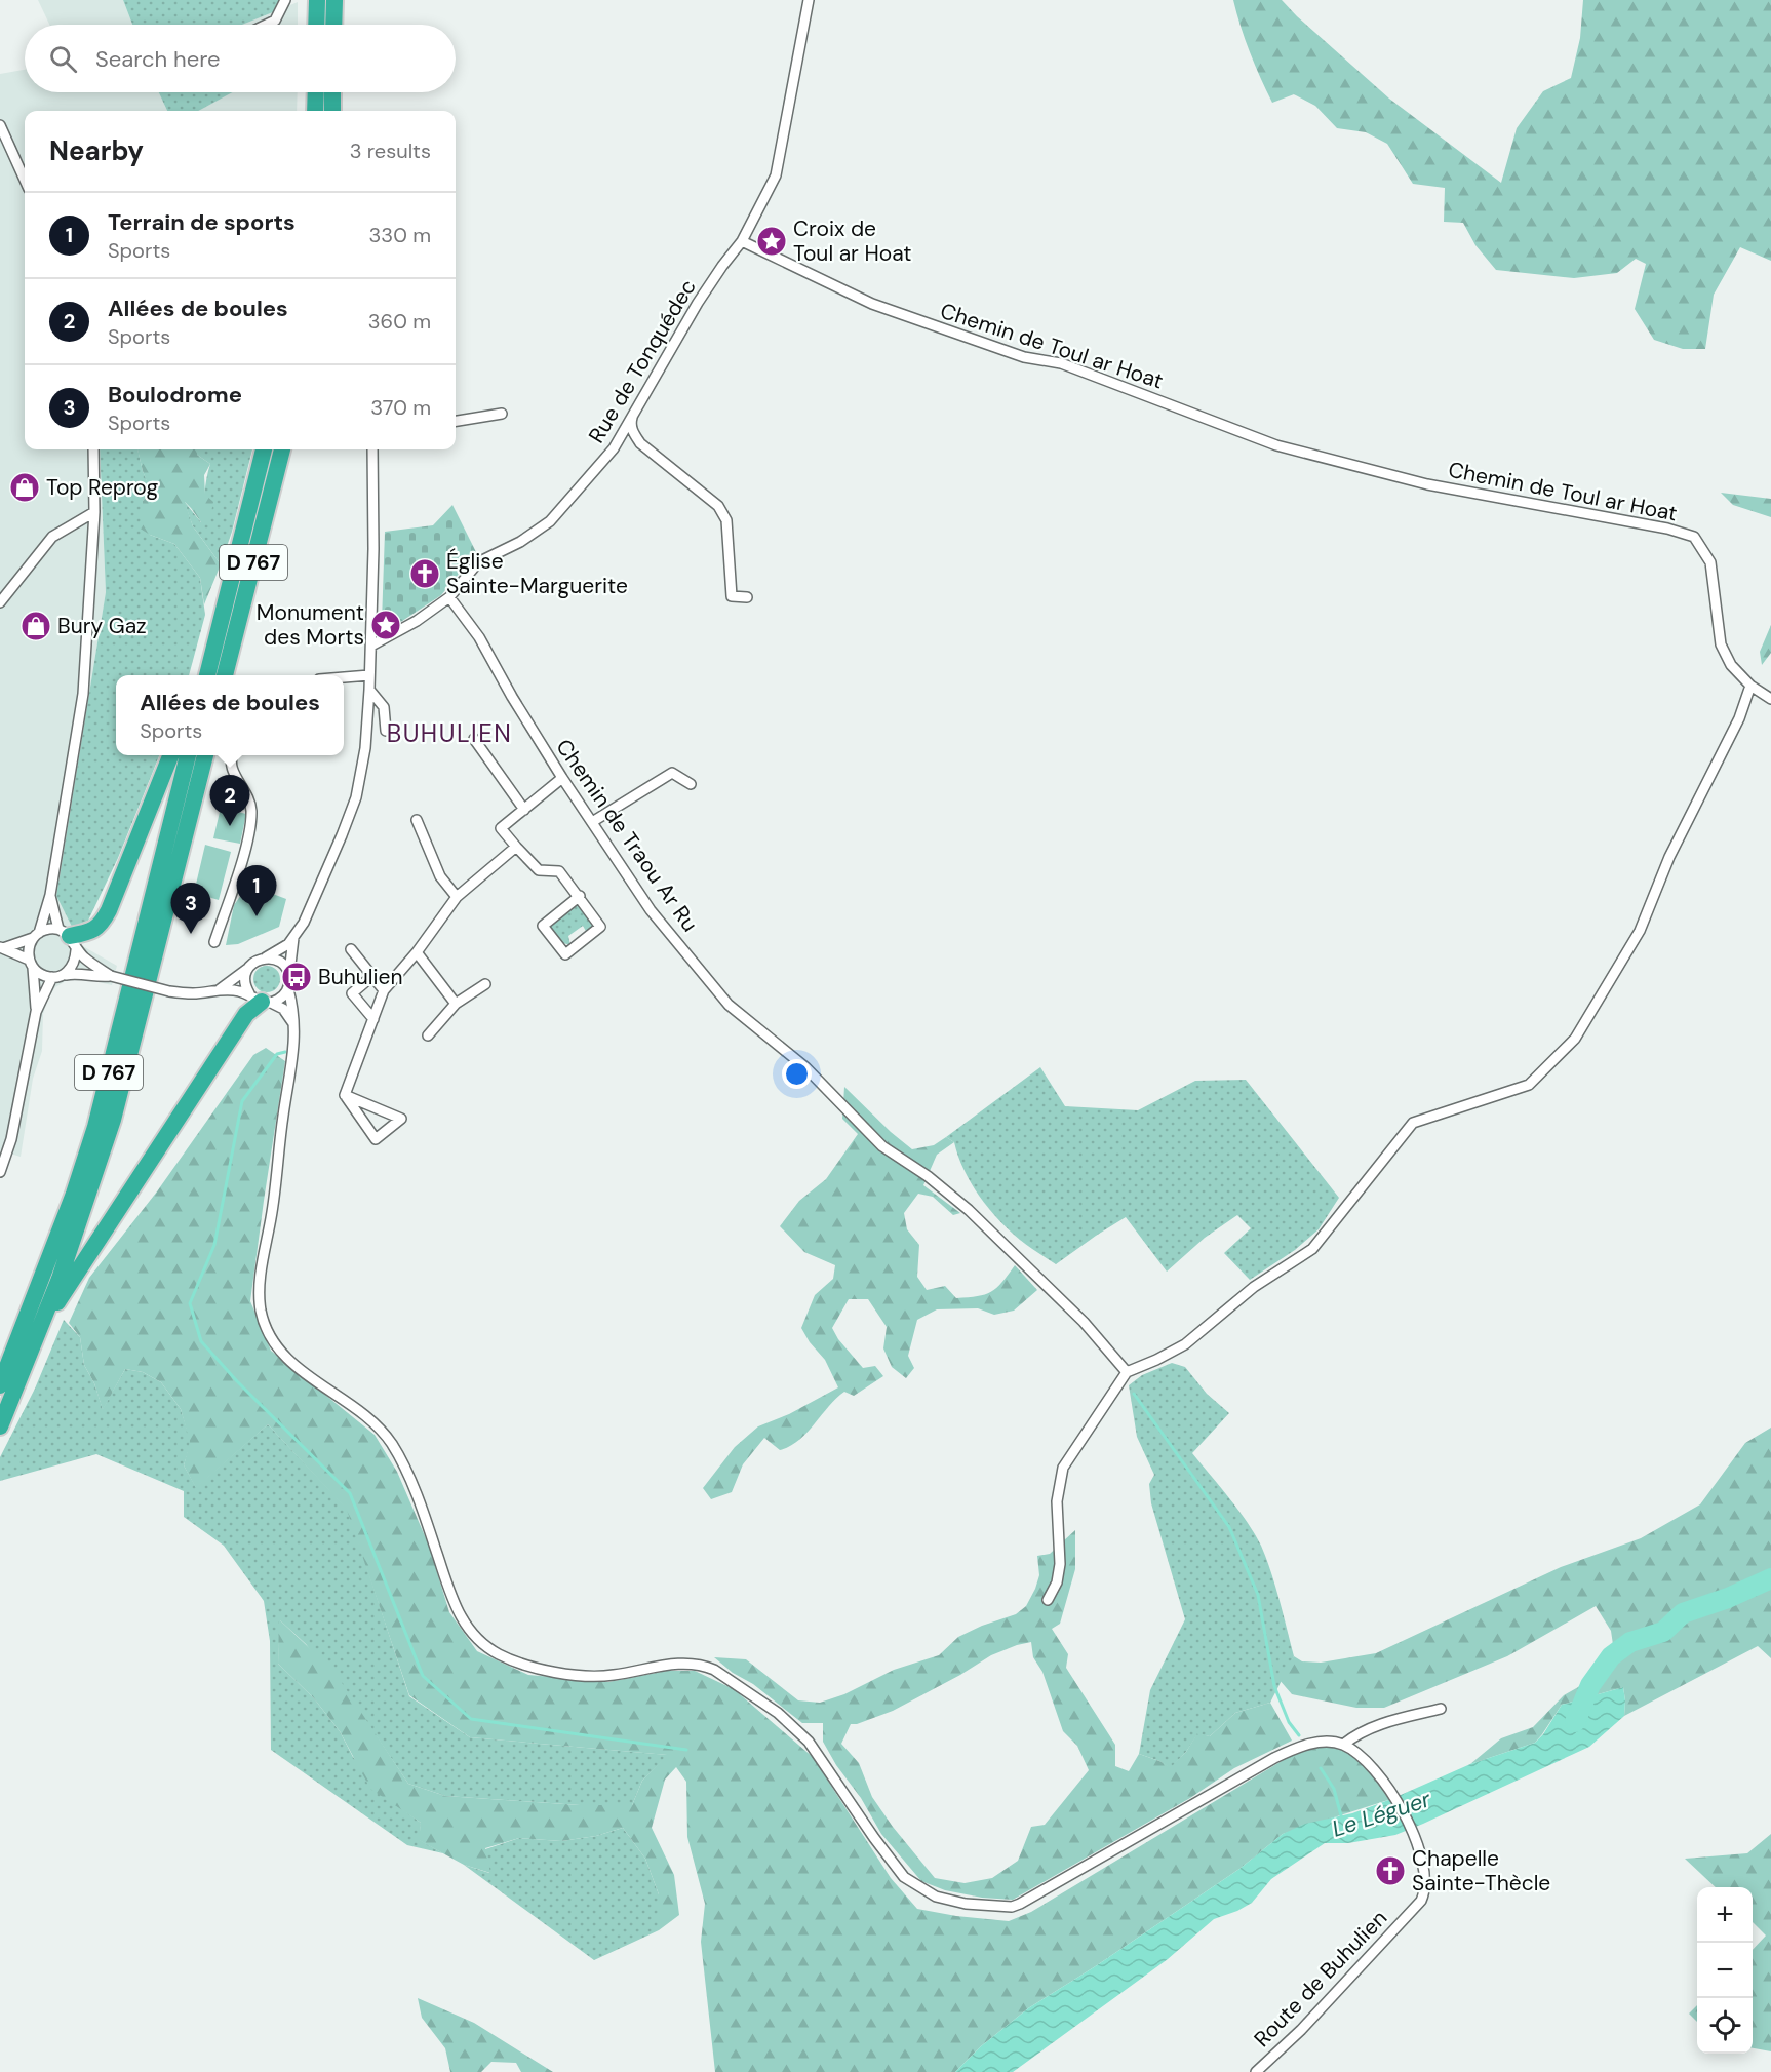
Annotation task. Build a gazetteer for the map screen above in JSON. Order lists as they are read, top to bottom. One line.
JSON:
{"streets":{"highway":["D 767"],"street":["Chemin de Toul ar Hoat","Rue de Tonquédec","Chemin de Traou Ar Ru","Route de Buhulien"]},"crossings":[["Chemin de Toul ar Hoat","Rue de Tonquédec"],["Rue de Tonquédec","Chemin de Traou Ar Ru"]],"districts":["BUHULIEN"],"water":["Le Léguer"],"places":{"place":["Croix de Toul ar Hoat","Monument des Morts"],"shop":["Top Reprog","Bury Gaz"],"church":["Église Sainte-Marguerite","Chapelle Sainte-Thècle"],"bus stop":["Buhulien"]},"page":{"search":"Search here","heading":["Nearby","3 results"],"list":[{"mark":"1","name":"Terrain de sports","note":"Sports","value":"330 m"},{"mark":"2","name":"Allées de boules","note":"Sports","value":"360 m"},{"mark":"3","name":"Boulodrome","note":"Sports","value":"370 m"}],"popup":["Allées de boules","Sports"],"pins":["2","1","3"],"map_buttons":["+","−"]}}
